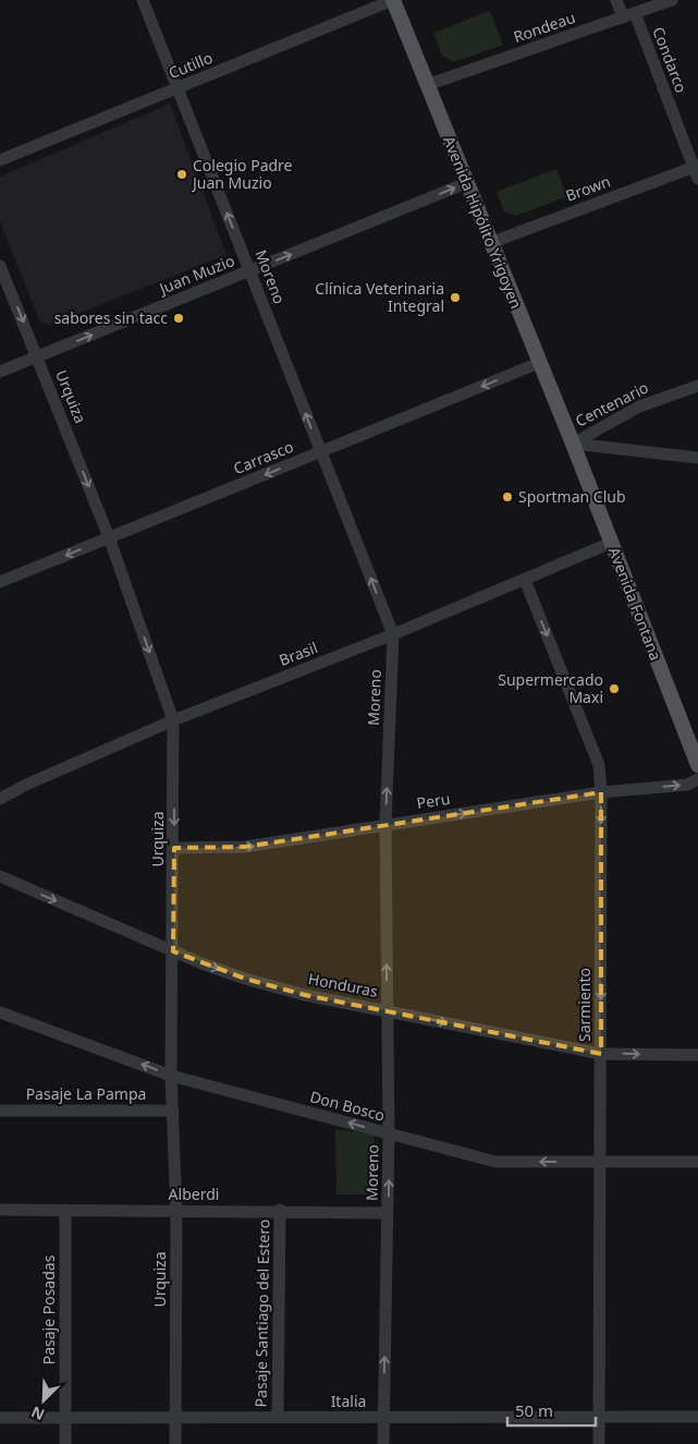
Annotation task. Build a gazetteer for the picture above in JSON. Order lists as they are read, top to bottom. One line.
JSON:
{"streets":{"main road":["Avenida Hipólito Yrigoyen","Avenida Fontana"],"street":["Rondeau","Condarco","Cutillo","Brown","Juan Muzio","Moreno","Urquiza","Centenario","Carrasco","Brasil","Peru","Honduras","Sarmiento","Pasaje La Pampa","Don Bosco","Alberdi","Pasaje Posadas","Pasaje Santiago del Estero","Italia"]},"crossings":[["Rondeau","Condarco"],["Rondeau","Avenida Hipólito Yrigoyen"],["Condarco","Brown"],["Cutillo","Avenida Hipólito Yrigoyen"],["Cutillo","Moreno"],["Brown","Avenida Hipólito Yrigoyen"],["Avenida Hipólito Yrigoyen","Juan Muzio"],["Avenida Hipólito Yrigoyen","Centenario"],["Avenida Hipólito Yrigoyen","Carrasco"],["Avenida Hipólito Yrigoyen","Avenida Fontana"],["Juan Muzio","Moreno"],["Juan Muzio","Urquiza"],["Moreno","Carrasco"],["Moreno","Brasil"],["Moreno","Peru"],["Moreno","Honduras"],["Moreno","Don Bosco"],["Moreno","Alberdi"],["Moreno","Italia"],["Urquiza","Carrasco"],["Urquiza","Brasil"],["Urquiza","Peru"],["Urquiza","Honduras"],["Urquiza","Pasaje La Pampa"],["Urquiza","Don Bosco"],["Urquiza","Alberdi"],["Urquiza","Italia"],["Centenario","Avenida Fontana"],["Avenida Fontana","Brasil"],["Brasil","Sarmiento"],["Peru","Sarmiento"],["Honduras","Sarmiento"],["Sarmiento","Don Bosco"],["Sarmiento","Italia"],["Alberdi","Pasaje Posadas"],["Alberdi","Pasaje Santiago del Estero"],["Pasaje Posadas","Italia"],["Pasaje Santiago del Estero","Italia"]],"one_way":["Juan Muzio","Moreno","Urquiza","Carrasco","Peru","Honduras","Sarmiento","Don Bosco"],"places":["Colegio Padre Juan Muzio","Clínica Veterinaria Integral","sabores sin tacc","Sportman Club","Supermercado Maxi"],"scale_bar":"50 m","north":"bottom left"}
